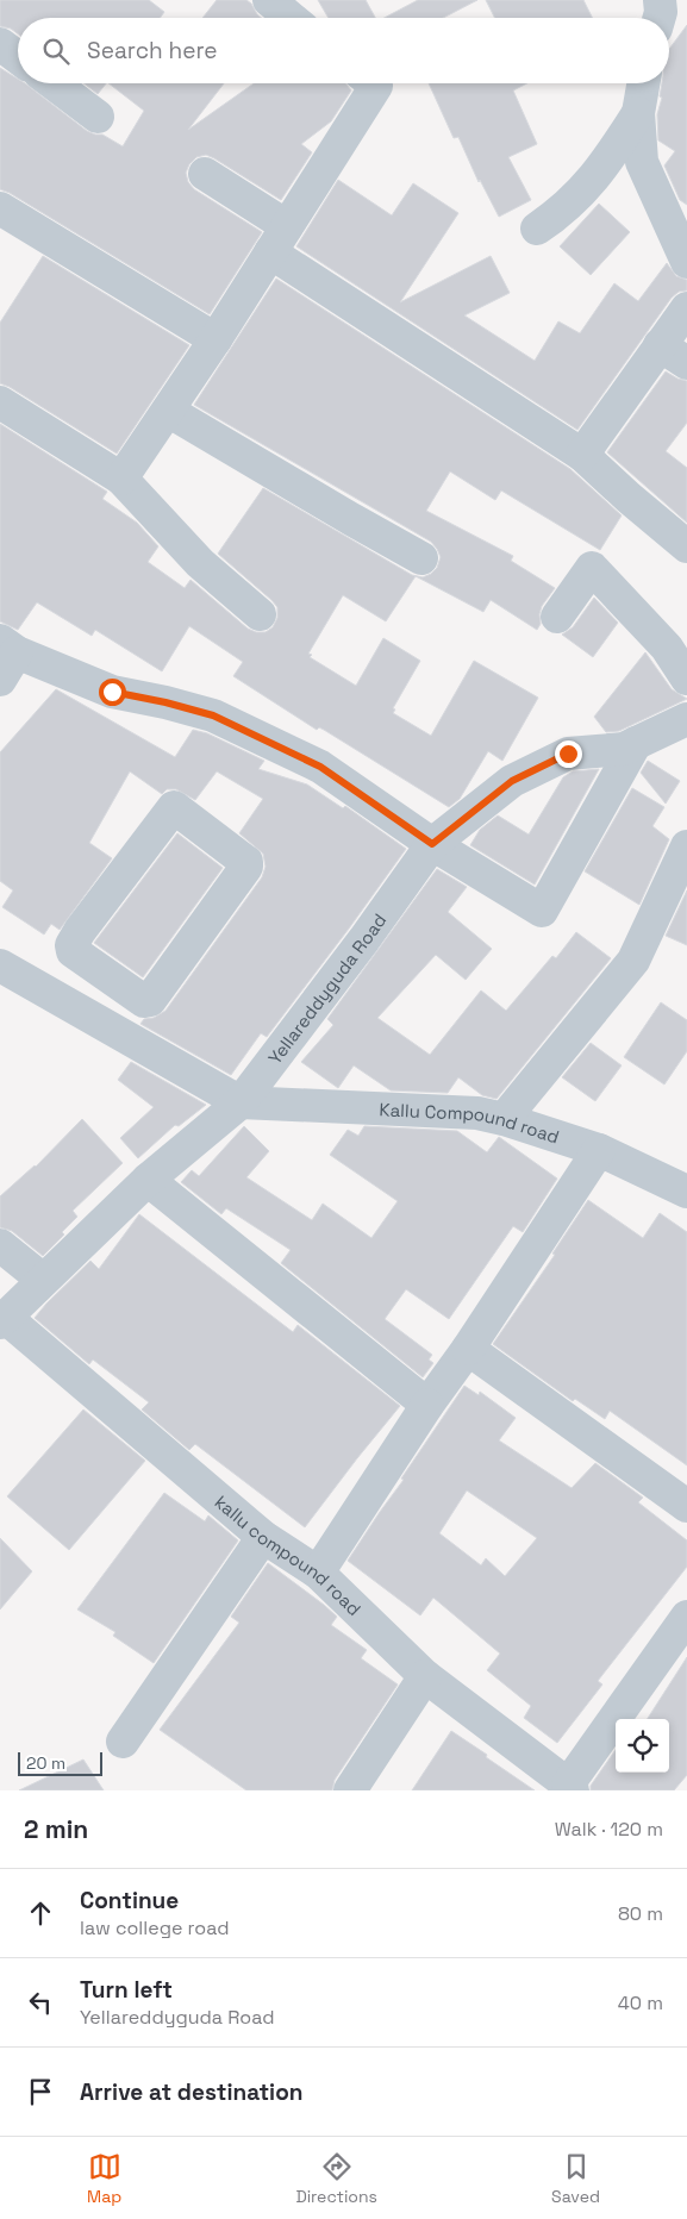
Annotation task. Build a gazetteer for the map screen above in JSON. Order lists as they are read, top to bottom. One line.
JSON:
{"streets":{"street":["Yellareddyguda Road","Kallu Compound road","kallu compound road"]},"crossings":[["Yellareddyguda Road","Kallu Compound road"],["Yellareddyguda Road","kallu compound road"]],"scale_bar":"20 m","page":{"search":"Search here","scale":"20 m","heading":["2 min","Walk · 120 m"],"list":[["Continue","law college road","80 m"],["Turn left","Yellareddyguda Road","40 m"],"Arrive at destination"],"nav":["Map","Directions","Saved"]}}
